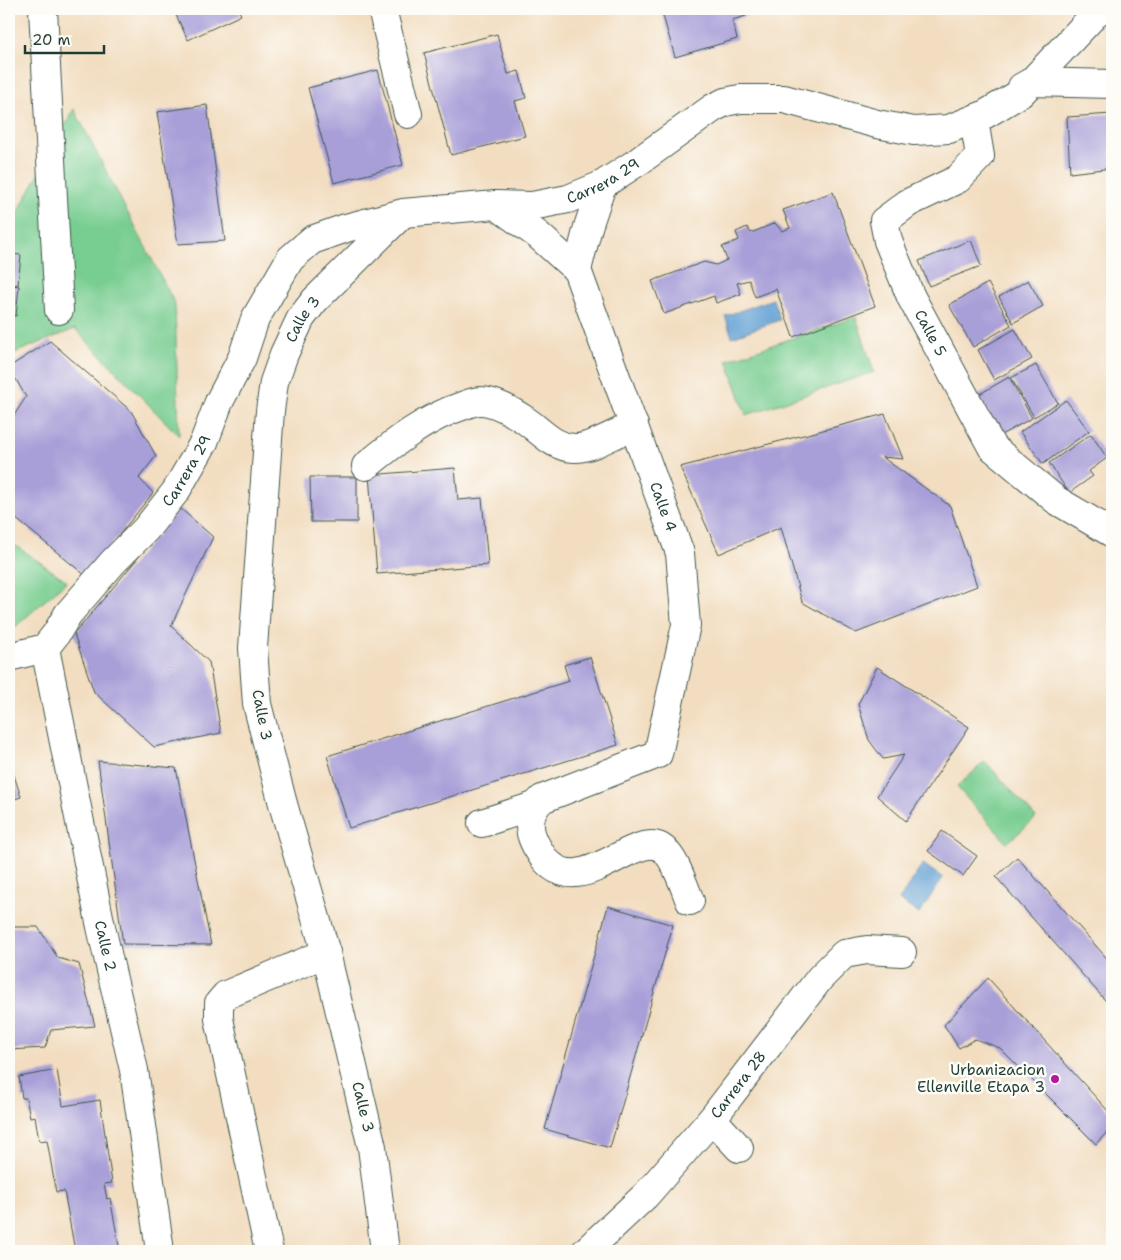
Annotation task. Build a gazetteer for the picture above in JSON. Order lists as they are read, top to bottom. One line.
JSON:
{"streets":{"street":["Carrera 29","Calle 3","Calle 5","Calle 4","Calle 2","Carrera 28"]},"crossings":[["Carrera 29","Calle 3"],["Carrera 29","Calle 5"],["Carrera 29","Calle 4"],["Carrera 29","Calle 2"]],"places":["Urbanizacion Ellenville Etapa 3"],"scale_bar":"20 m"}
